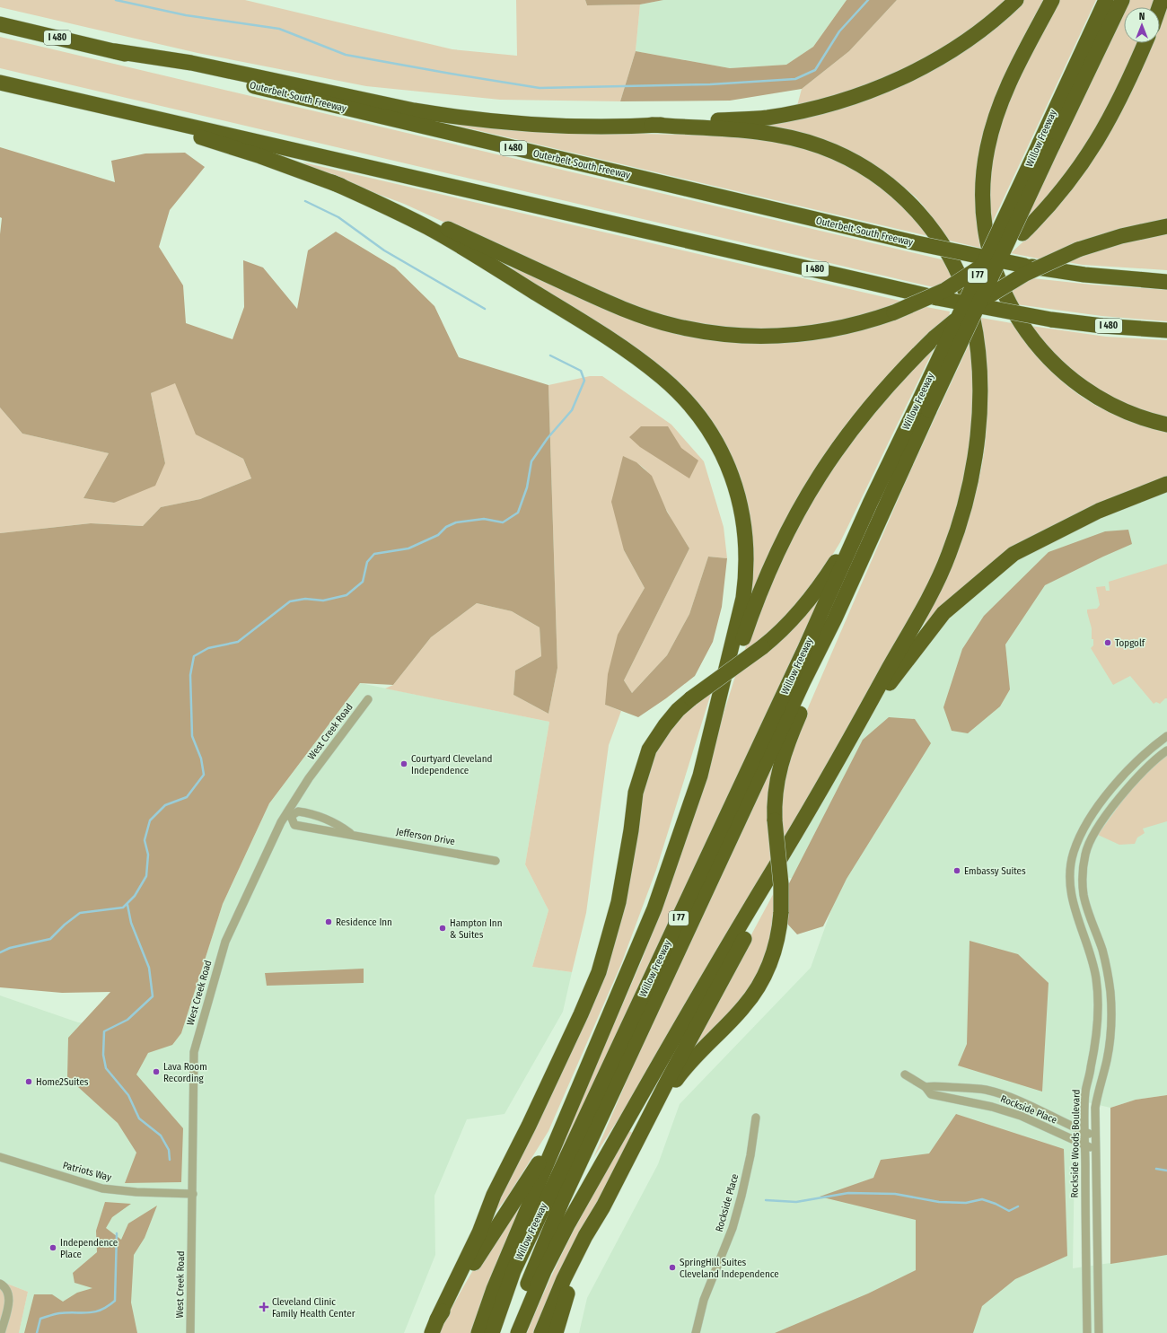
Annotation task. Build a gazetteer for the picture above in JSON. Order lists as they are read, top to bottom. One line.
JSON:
{"streets":{"highway":["I 480","Outerbelt South Freeway","Willow Freeway","I 77"],"street":["West Creek Road","Jefferson Drive","Rockside Place","Rockside Woods Boulevard","Patriots Way"]},"crossings":[["West Creek Road","Jefferson Drive"],["West Creek Road","Patriots Way"],["Rockside Place","Rockside Woods Boulevard"]],"places":{"other":["Topgolf","Courtyard Cleveland Independence","Embassy Suites","Residence Inn","Hampton Inn & Suites","Lava Room Recording","Home2Suites","Independence Place","SpringHill Suites Cleveland Independence"],"health":["Cleveland Clinic Family Health Center"]},"north":"top"}
